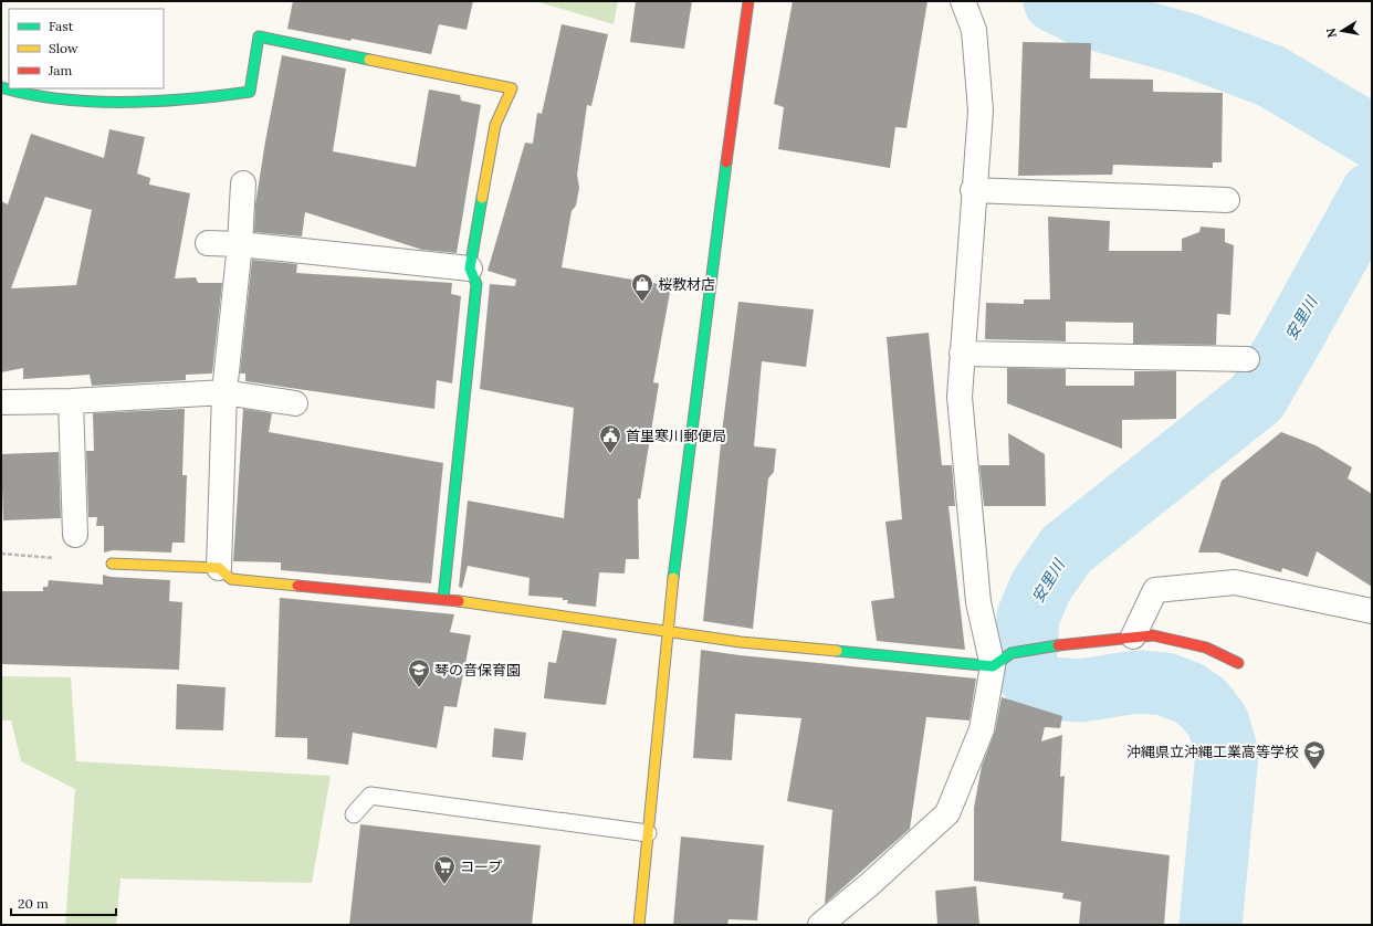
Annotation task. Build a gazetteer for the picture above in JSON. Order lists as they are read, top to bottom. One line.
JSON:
{"water":["安里川"],"places":{"shop":["桜教材店"],"public building":["首里寒川郵便局"],"school or university":["琴の音保育園","沖縄県立沖縄工業高等学校"],"supermarket":["コープ"]},"legend":["Fast","Slow","Jam"],"scale_bar":"20 m","north":"left"}
